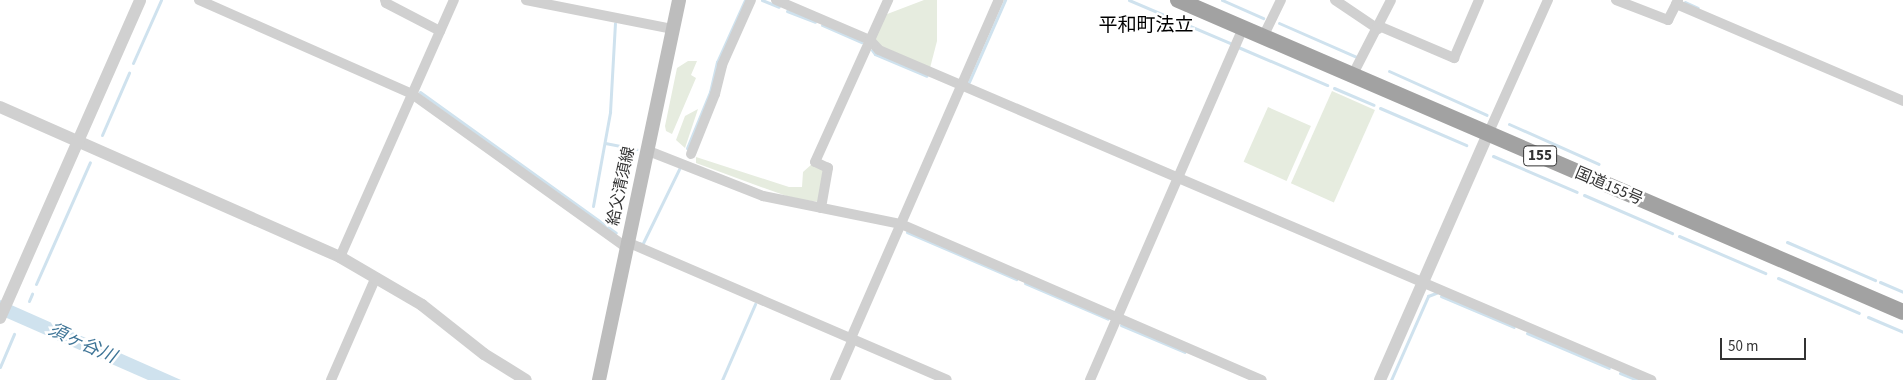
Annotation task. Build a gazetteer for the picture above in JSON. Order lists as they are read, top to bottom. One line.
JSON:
{"streets":{"highway":["155","国道155号"],"main road":["給父清須線"]},"districts":["平和町法立"],"water":["須ヶ谷川"],"scale_bar":"50 m"}
